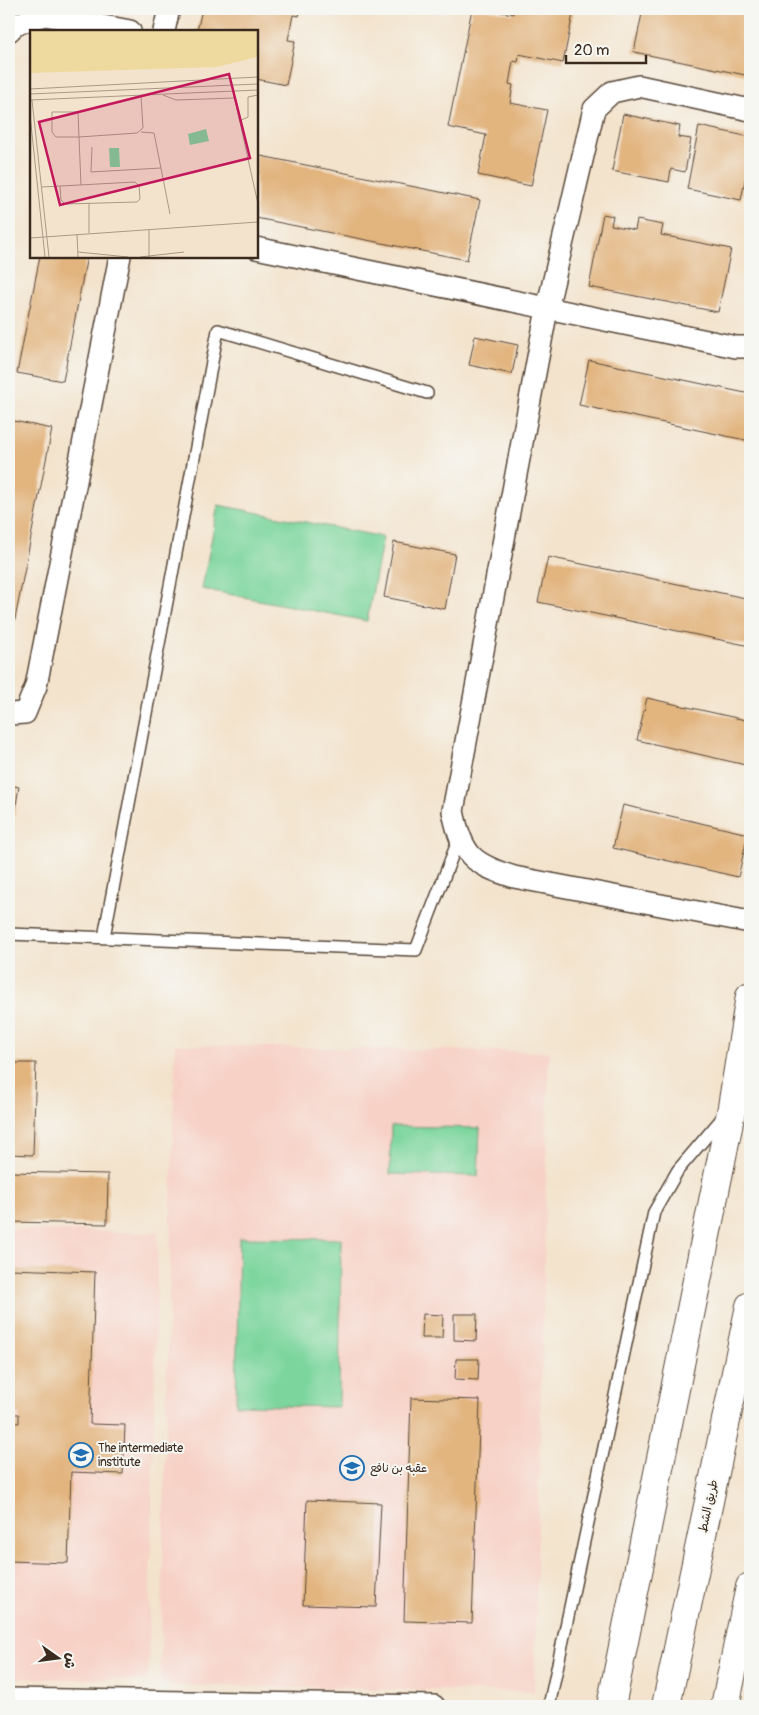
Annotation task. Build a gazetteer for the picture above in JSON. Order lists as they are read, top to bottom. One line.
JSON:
{"streets":{"street":["طريق الشط"]},"places":{"school or university":["The intermediate institute","عقبه بن نافع"]},"scale_bar":"20 m","north":"right"}
